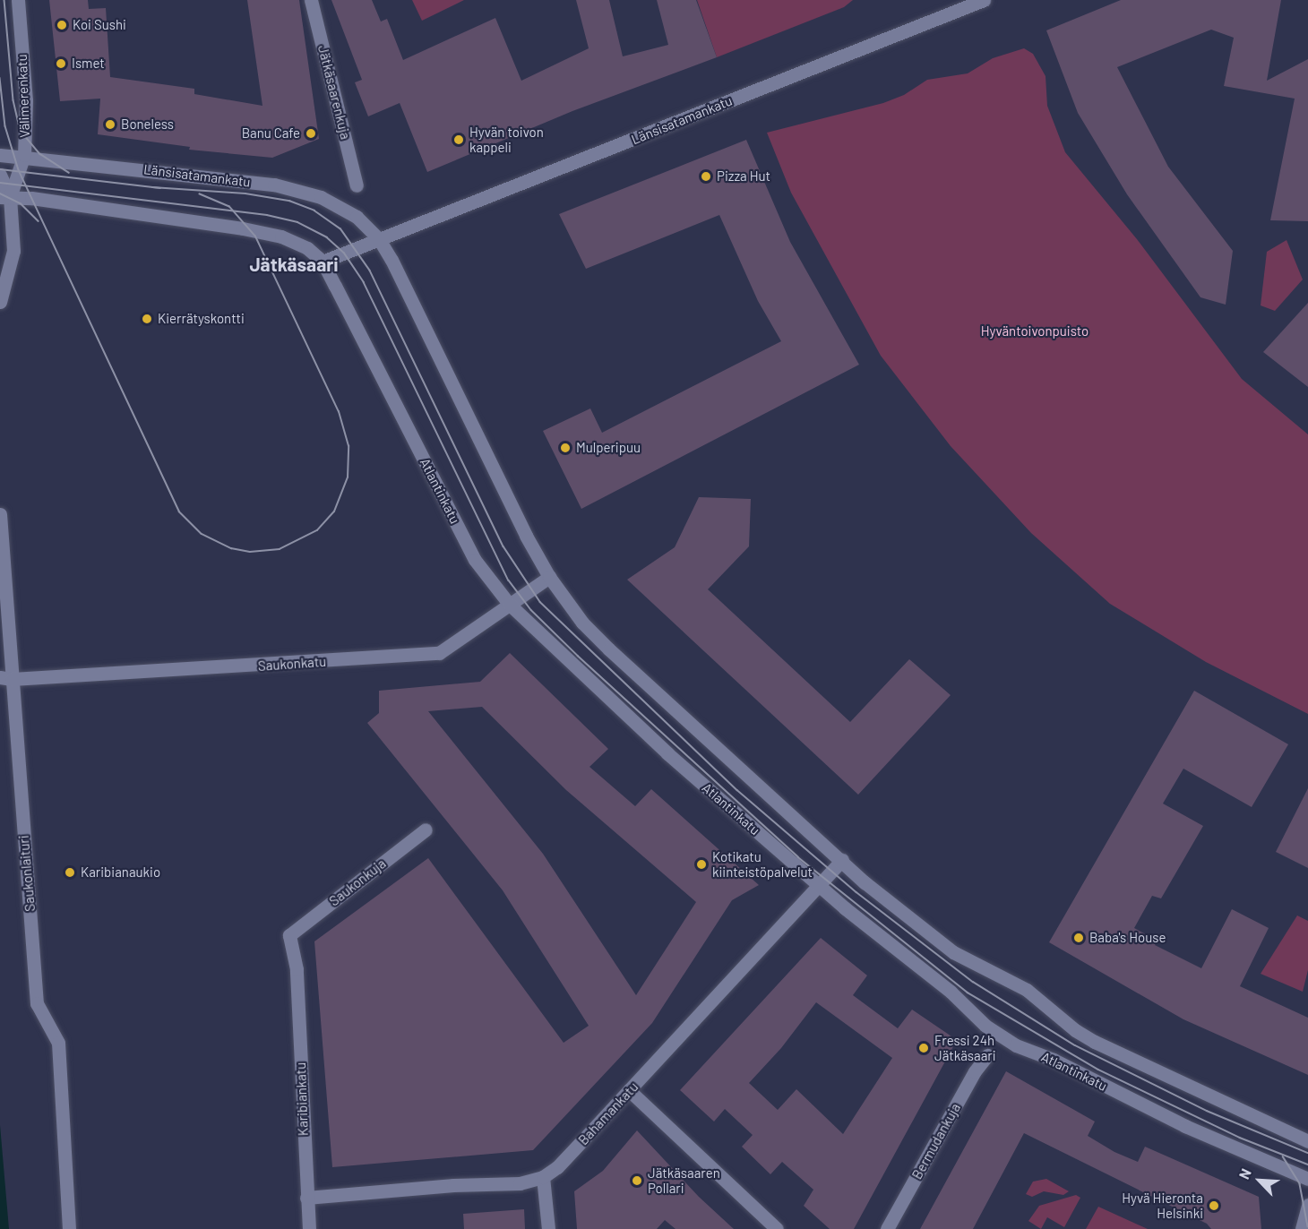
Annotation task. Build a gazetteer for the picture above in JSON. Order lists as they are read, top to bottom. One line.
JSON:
{"streets":{"street":["Jätkäsaarenkuja","Välimerenkatu","Länsisatamankatu","Atlantinkatu","Saukonkatu","Saukonlaituri","Saukonkuja","Karibiankatu","Bahamankatu","Bermudankuja"]},"crossings":[["Välimerenkatu","Länsisatamankatu"],["Länsisatamankatu","Atlantinkatu"],["Atlantinkatu","Saukonkatu"],["Atlantinkatu","Bahamankatu"],["Saukonkatu","Saukonlaituri"],["Saukonkuja","Karibiankatu"],["Karibiankatu","Bahamankatu"]],"districts":["Jätkäsaari"],"parks":["Hyväntoivonpuisto"],"places":["Koi Sushi","Ismet","Boneless","Banu Cafe","Hyvän toivon kappeli","Pizza Hut","Kierrätyskontti","Mulperipuu","Kotikatu kiinteistöpalvelut","Karibianaukio","Baba's House","Fressi 24h Jätkäsaari","Jätkäsaaren Pollari","Hyvä Hieronta Helsinki"],"north":"top left"}
